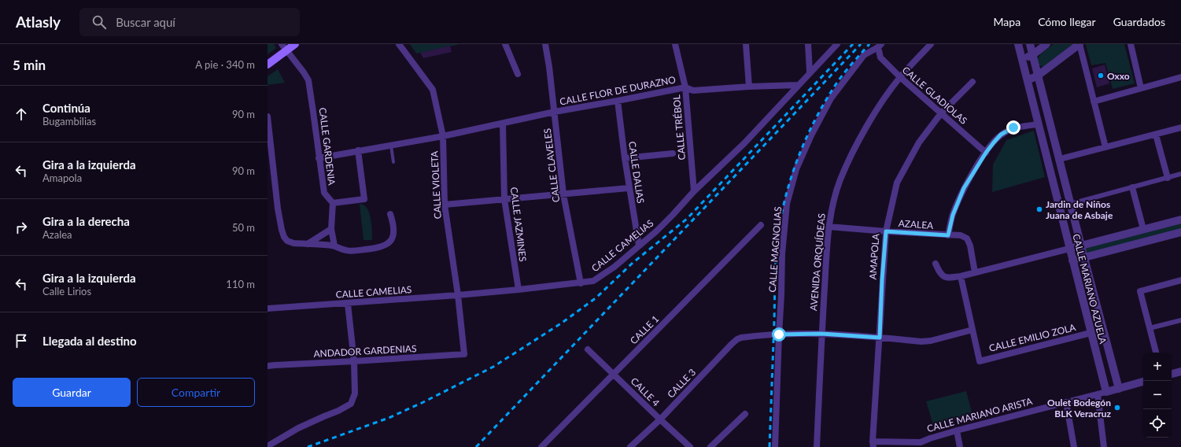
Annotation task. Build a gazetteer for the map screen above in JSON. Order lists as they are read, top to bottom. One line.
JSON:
{"streets":{"street":["CALLE FLOR DE DURAZNO","CALLE GLADIOLAS","CALLE TRÉBOL","CALLE GARDENIA","CALLE CLAVELES","CALLE DALIAS","CALLE VIOLETA","CALLE JAZMINES","AZALEA","CALLE CAMELIAS","CALLE MAGNOLIAS","AMAPOLA","AVENIDA ORQUÍDEAS","CALLE MARIANO AZUELA","CALLE 1","CALLE EMILIO ZOLA","ANDADOR GARDENIAS","CALLE 3","CALLE 4","CALLE MARIANO ARISTA"]},"crossings":[["CALLE FLOR DE DURAZNO","CALLE TRÉBOL"],["CALLE FLOR DE DURAZNO","CALLE GARDENIA"],["CALLE FLOR DE DURAZNO","CALLE CLAVELES"],["CALLE FLOR DE DURAZNO","CALLE DALIAS"],["CALLE FLOR DE DURAZNO","CALLE VIOLETA"],["CALLE FLOR DE DURAZNO","CALLE JAZMINES"],["CALLE FLOR DE DURAZNO","CALLE CAMELIAS"],["CALLE GLADIOLAS","CALLE MAGNOLIAS"],["CALLE GLADIOLAS","AMAPOLA"],["CALLE GLADIOLAS","AVENIDA ORQUÍDEAS"],["CALLE TRÉBOL","CALLE CAMELIAS"],["CALLE CLAVELES","CALLE CAMELIAS"],["CALLE DALIAS","CALLE CAMELIAS"],["CALLE VIOLETA","CALLE CAMELIAS"],["CALLE VIOLETA","ANDADOR GARDENIAS"],["CALLE JAZMINES","CALLE CAMELIAS"],["AZALEA","AMAPOLA"],["AZALEA","AVENIDA ORQUÍDEAS"],["CALLE MAGNOLIAS","CALLE 3"],["AMAPOLA","CALLE 3"],["AMAPOLA","CALLE MARIANO ARISTA"],["AVENIDA ORQUÍDEAS","CALLE 3"],["CALLE MARIANO AZUELA","CALLE EMILIO ZOLA"],["CALLE MARIANO AZUELA","CALLE MARIANO ARISTA"],["CALLE 1","CALLE 4"],["CALLE EMILIO ZOLA","CALLE 3"],["CALLE 3","CALLE 4"]],"places":["Oxxo","Jardin de Niños Juana de Asbaje","Oulet Bodegón BLK Veracruz"],"page":{"header":"Atlasly","search":"Buscar aquí","nav":["Mapa","Cómo llegar","Guardados"],"heading":["5 min","A pie · 340 m"],"list":[["Continúa","Bugambilias","90 m"],["Gira a la izquierda","Amapola","90 m"],["Gira a la derecha","Azalea","50 m"],["Gira a la izquierda","Calle Lirios","110 m"],"Llegada al destino"],"map_buttons":["+","−"],"buttons":["Guardar","Compartir"]}}
